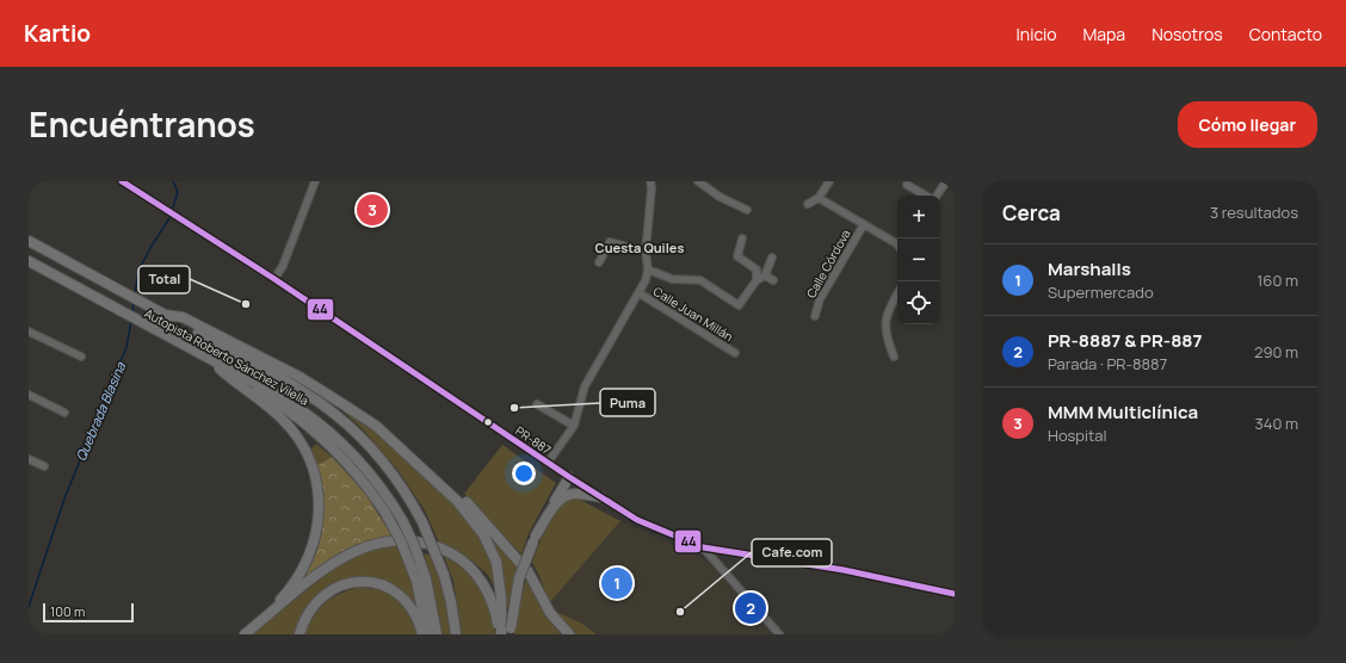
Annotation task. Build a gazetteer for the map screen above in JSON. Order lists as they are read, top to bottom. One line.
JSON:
{"streets":{"highway":["Autopista Roberto Sánchez Vilella"],"street":["Calle Córdova","Calle Juan Millán","PR-887"]},"districts":["Cuesta Quiles"],"water":["Quebrada Blasina"],"places":["Total","Puma","Cafe.com"],"lines":["transit line 44"],"scale_bar":"100 m","page":{"header":"Kartio","nav":["Inicio","Mapa","Nosotros","Contacto"],"title":"Encuéntranos","buttons":"Cómo llegar","heading":["Cerca","3 resultados"],"pins":["3","1","2"],"map_buttons":["+","−"],"list":[{"mark":"1","name":"Marshalls","note":"Supermercado","value":"160 m"},{"mark":"2","name":"PR-8887 & PR-887","note":"Parada · PR-8887","value":"290 m"},{"mark":"3","name":"MMM Multiclínica","note":"Hospital","value":"340 m"}],"scale":"100 m"}}
